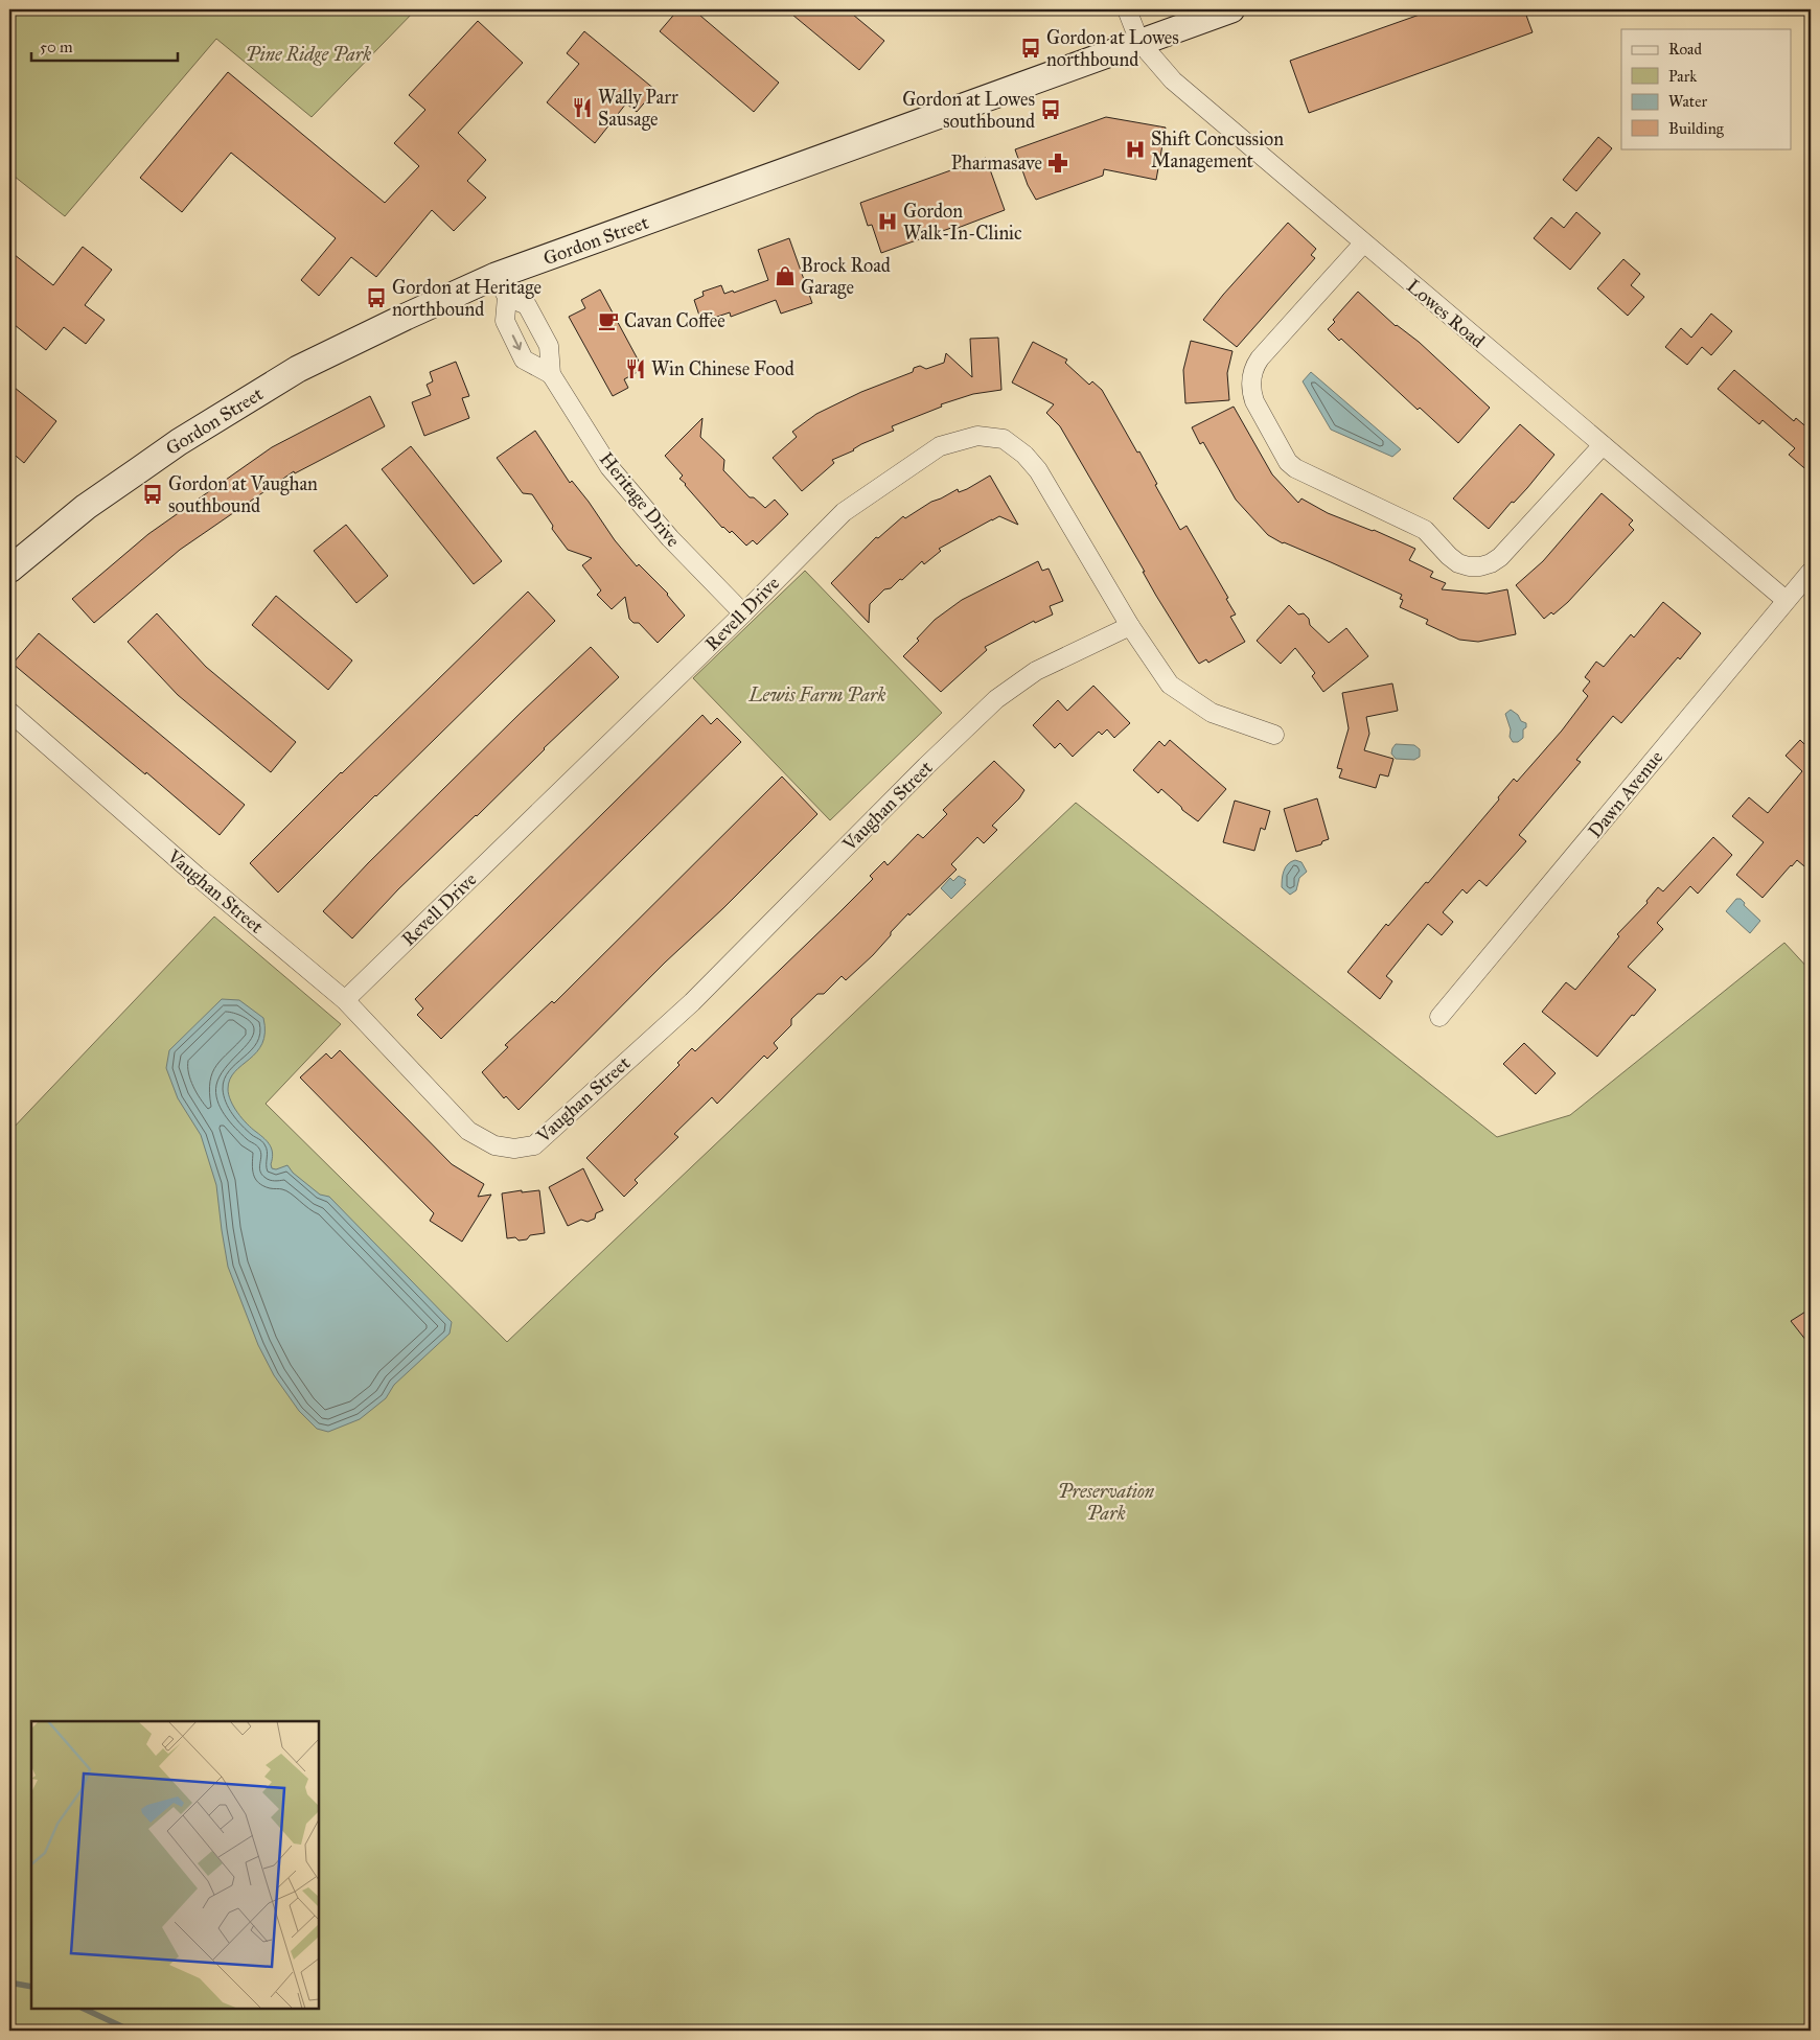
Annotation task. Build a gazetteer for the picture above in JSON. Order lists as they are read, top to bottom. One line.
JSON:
{"streets":{"main road":["Gordon Street"],"street":["Lowes Road","Heritage Drive","Revell Drive","Dawn Avenue","Vaughan Street"]},"crossings":[["Gordon Street","Lowes Road"],["Gordon Street","Heritage Drive"],["Lowes Road","Dawn Avenue"],["Heritage Drive","Revell Drive"],["Revell Drive","Vaughan Street"]],"parks":["Pine Ridge Park","Lewis Farm Park","Preservation Park"],"places":{"bus stop":["Gordon at Lowes northbound","Gordon at Lowes southbound","Gordon at Heritage northbound","Gordon at Vaughan southbound"],"restaurant":["Wally Parr Sausage","Win Chinese Food"],"hospital":["Shift Concussion Management","Gordon Walk-In-Clinic"],"pharmacy":["Pharmasave"],"shop":["Brock Road Garage"],"cafe":["Cavan Coffee"]},"legend":["Road","Park","Water","Building"],"scale_bar":"50 m"}
